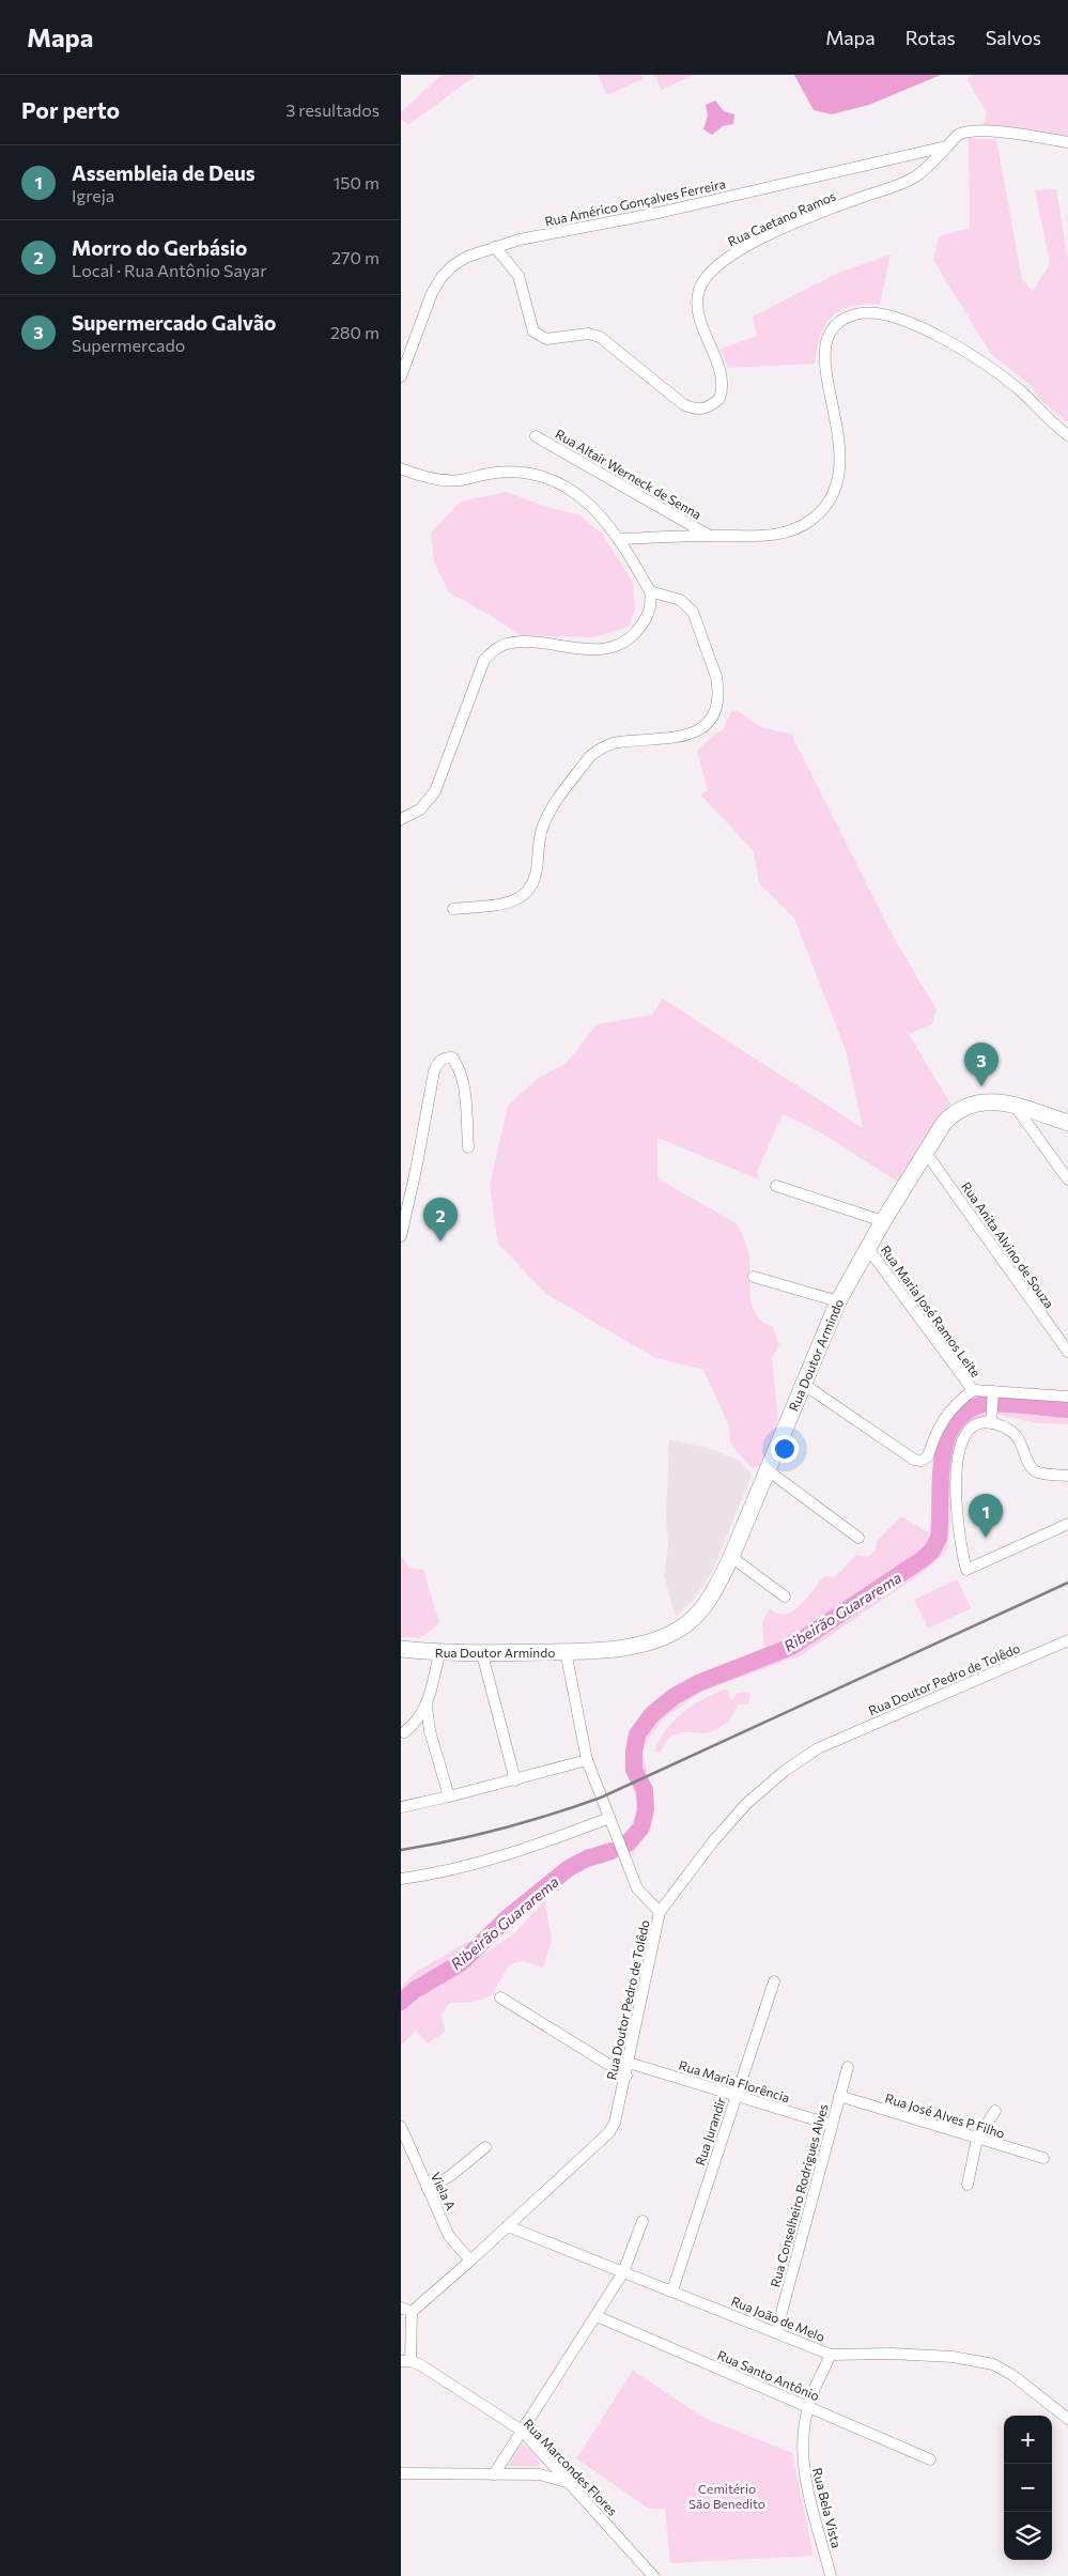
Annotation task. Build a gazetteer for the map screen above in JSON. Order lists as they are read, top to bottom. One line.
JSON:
{"streets":{"street":["Rua Américo Gonçalves Ferreira","Rua Caetano Ramos","Rua Altair Werneck de Senna","Rua Anita Alvino de Souza","Rua Maria José Ramos Leite","Rua Doutor Armindo","Rua Doutor Pedro de Tolêdo","Rua Maria Florência","Rua José Alves P Filho","Rua Jurandir","Viela A","Rua Conselheiro Rodrigues Alves","Rua João de Melo","Rua Santo Antônio","Rua Marcondes Flores","Rua Bela Vista"]},"crossings":[["Rua Américo Gonçalves Ferreira","Rua Caetano Ramos"],["Rua Anita Alvino de Souza","Rua Doutor Armindo"],["Rua Maria José Ramos Leite","Rua Doutor Armindo"],["Rua Doutor Pedro de Tolêdo","Rua Maria Florência"],["Rua Doutor Pedro de Tolêdo","Viela A"],["Rua Doutor Pedro de Tolêdo","Rua João de Melo"],["Rua Maria Florência","Rua Jurandir"],["Rua Maria Florência","Rua Conselheiro Rodrigues Alves"],["Rua José Alves P Filho","Rua Conselheiro Rodrigues Alves"],["Rua Jurandir","Rua João de Melo"],["Rua Conselheiro Rodrigues Alves","Rua João de Melo"],["Rua João de Melo","Rua Bela Vista"],["Rua Santo Antônio","Rua Bela Vista"]],"water":["Ribeirão Guararema"],"parks":["Cemitério São Benedito"],"page":{"header":"Mapa","nav":["Mapa","Rotas","Salvos"],"heading":["Por perto","3 resultados"],"list":[{"mark":"1","name":"Assembleia de Deus","note":"Igreja","value":"150 m"},{"mark":"2","name":"Morro do Gerbásio","note":"Local · Rua Antônio Sayar","value":"270 m"},{"mark":"3","name":"Supermercado Galvão","note":"Supermercado","value":"280 m"}],"pins":["3","2","1"],"map_buttons":["+","−"]}}
